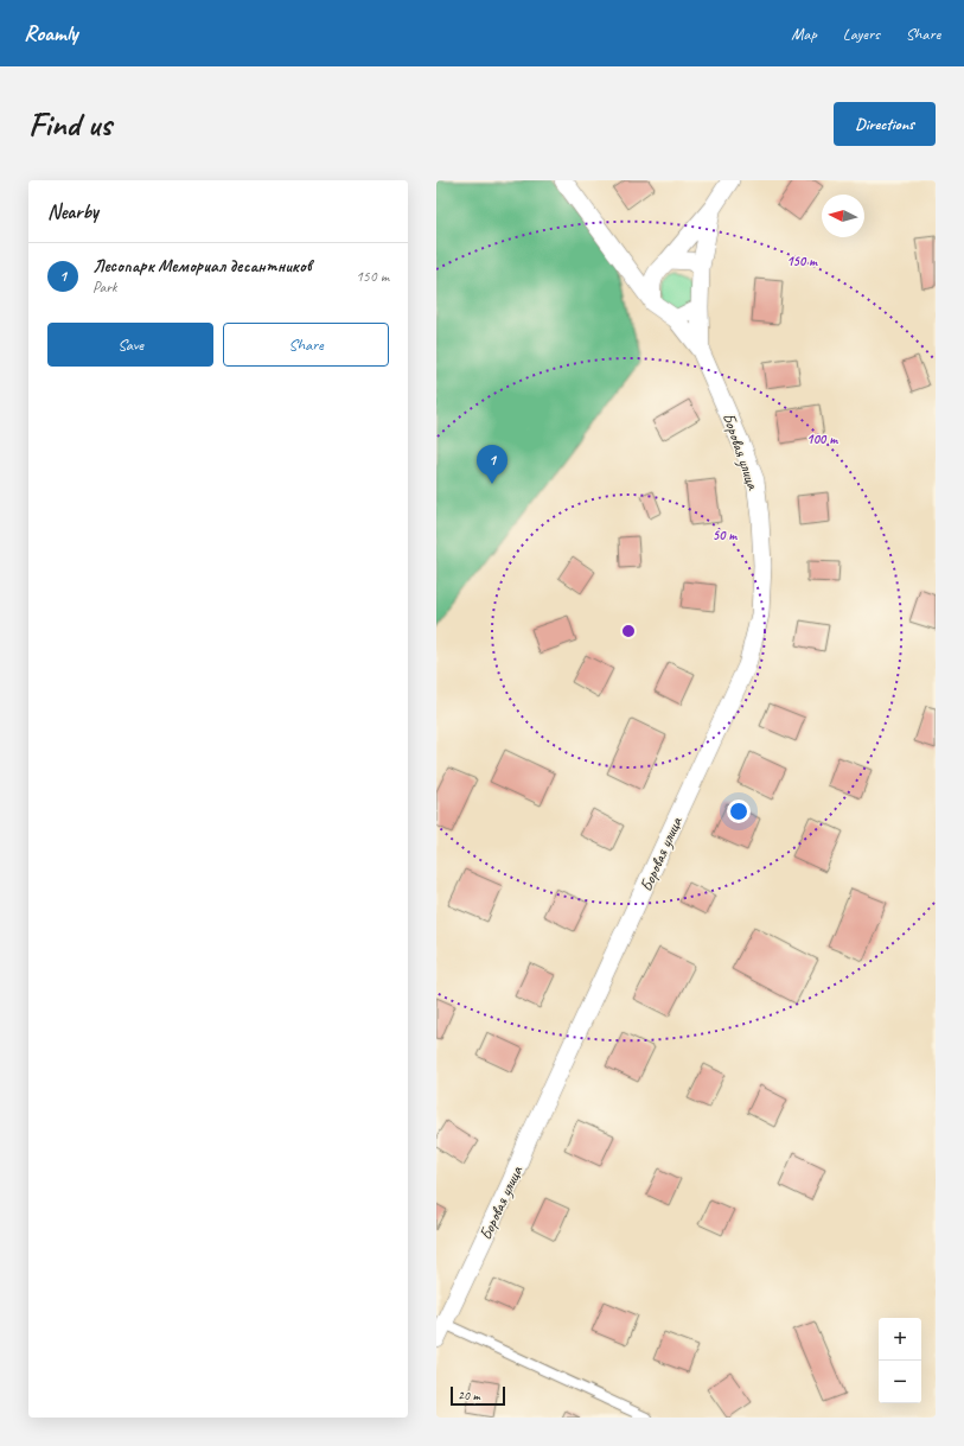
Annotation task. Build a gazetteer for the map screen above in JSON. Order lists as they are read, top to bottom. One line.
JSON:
{"streets":{"street":["Боровая улица"]},"scale_bar":"20 m","north":"left","page":{"header":"Roamly","nav":["Map","Layers","Share"],"buttons":["Directions",["Save","Share"]],"title":"Find us","heading":"Nearby","list":[{"mark":"1","name":"Лесопарк Мемориал десантников","note":"Park","value":"150 m"}],"pins":"1","map_buttons":["+","−"],"scale":"20 m"},"rings":["150 m","100 m","50 m"]}
